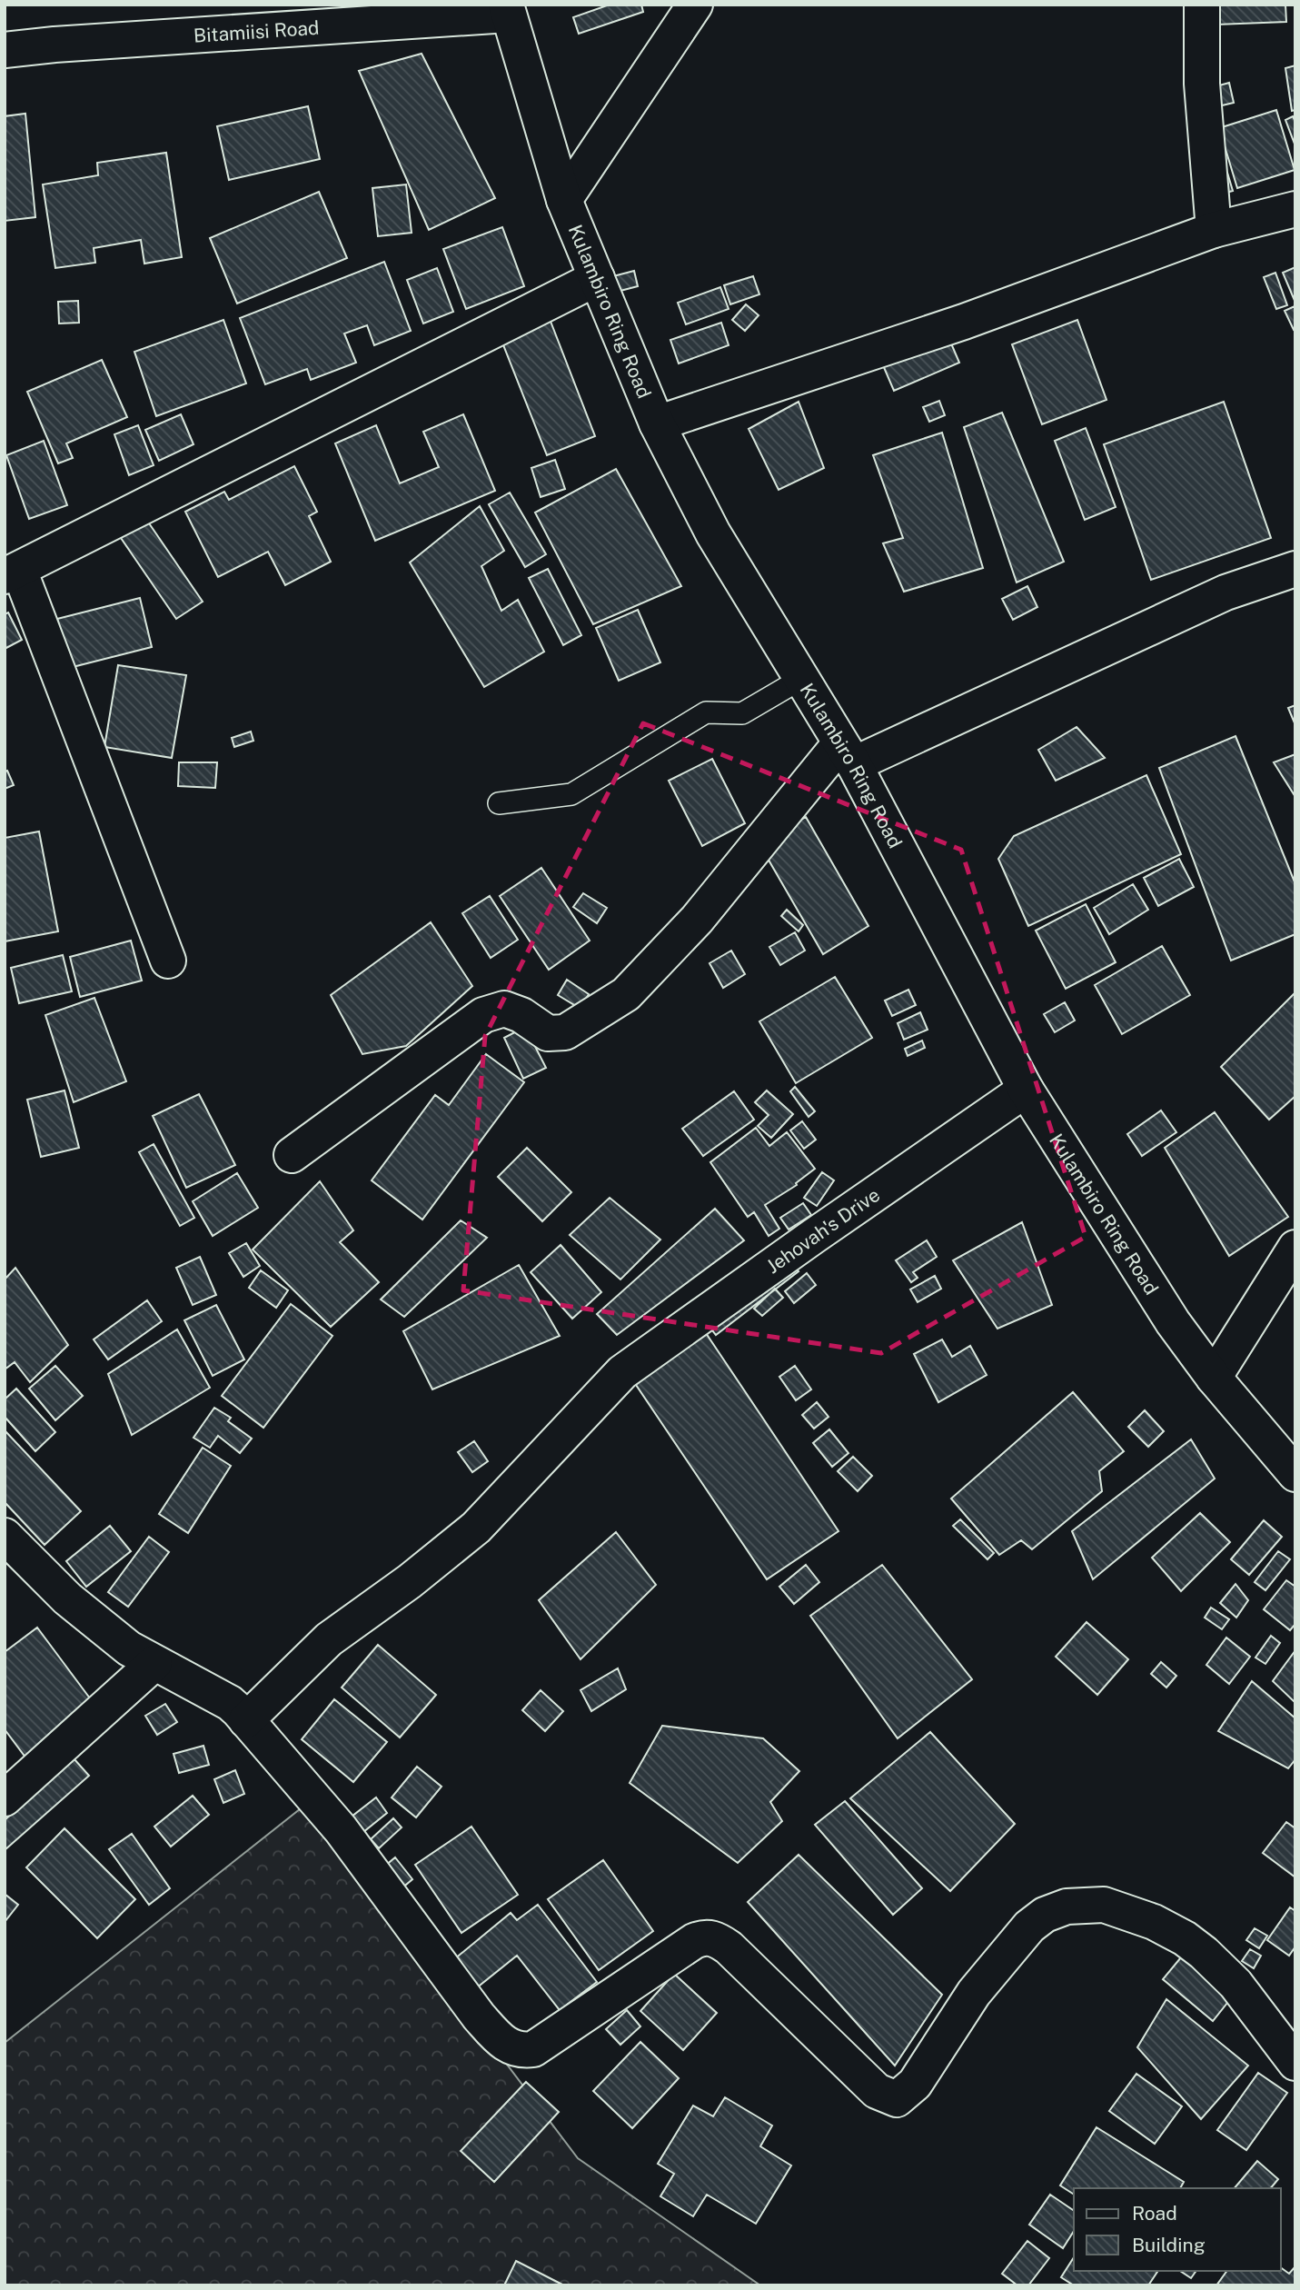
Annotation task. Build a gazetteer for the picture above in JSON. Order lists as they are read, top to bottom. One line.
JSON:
{"streets":{"street":["Bitamiisi Road","Kulambiro Ring Road","Jehovah's Drive"]},"crossings":[["Bitamiisi Road","Kulambiro Ring Road"],["Kulambiro Ring Road","Jehovah's Drive"]],"legend":["Road","Building"]}
